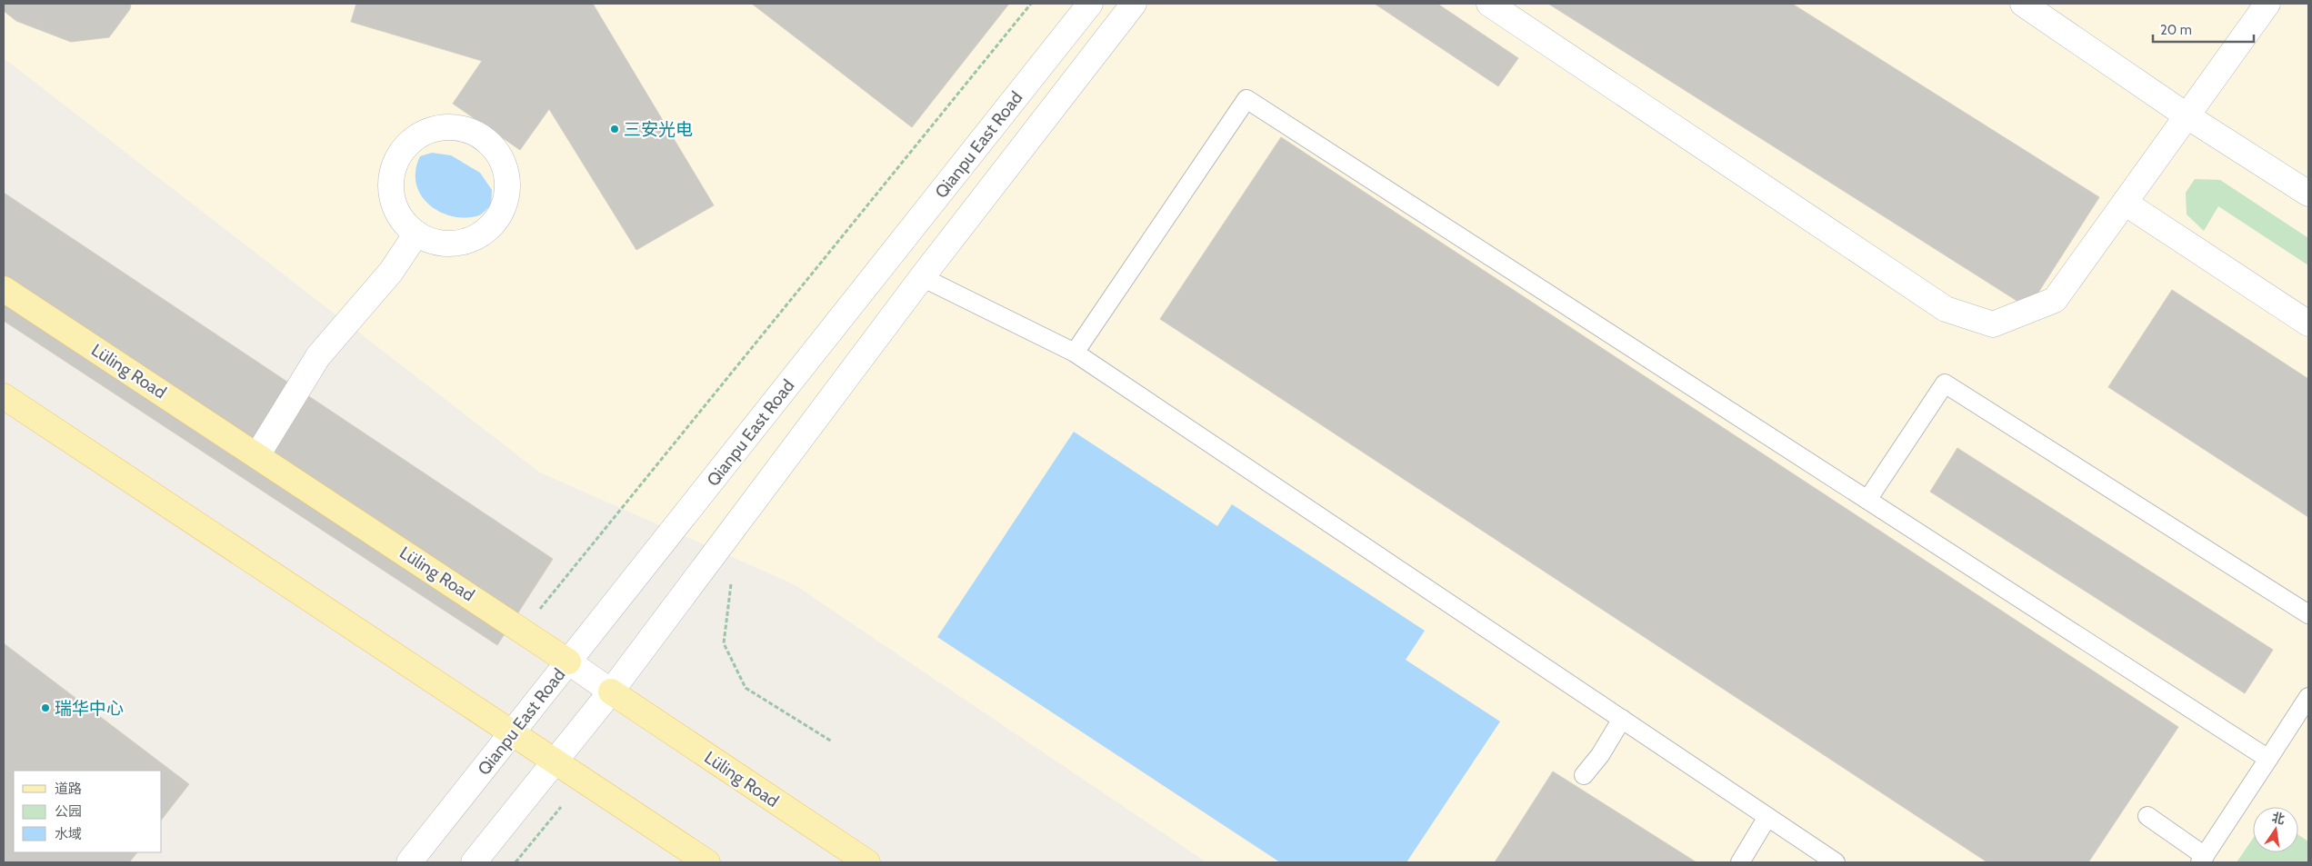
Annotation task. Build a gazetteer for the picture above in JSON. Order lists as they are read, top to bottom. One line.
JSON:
{"streets":{"main road":["Lüling Road"],"street":["Qianpu East Road"]},"crossings":[["Qianpu East Road","Lüling Road"]],"places":["三安光电","瑞华中心"],"legend":["道路","公园","水域"],"scale_bar":"20 m","north":"top"}
